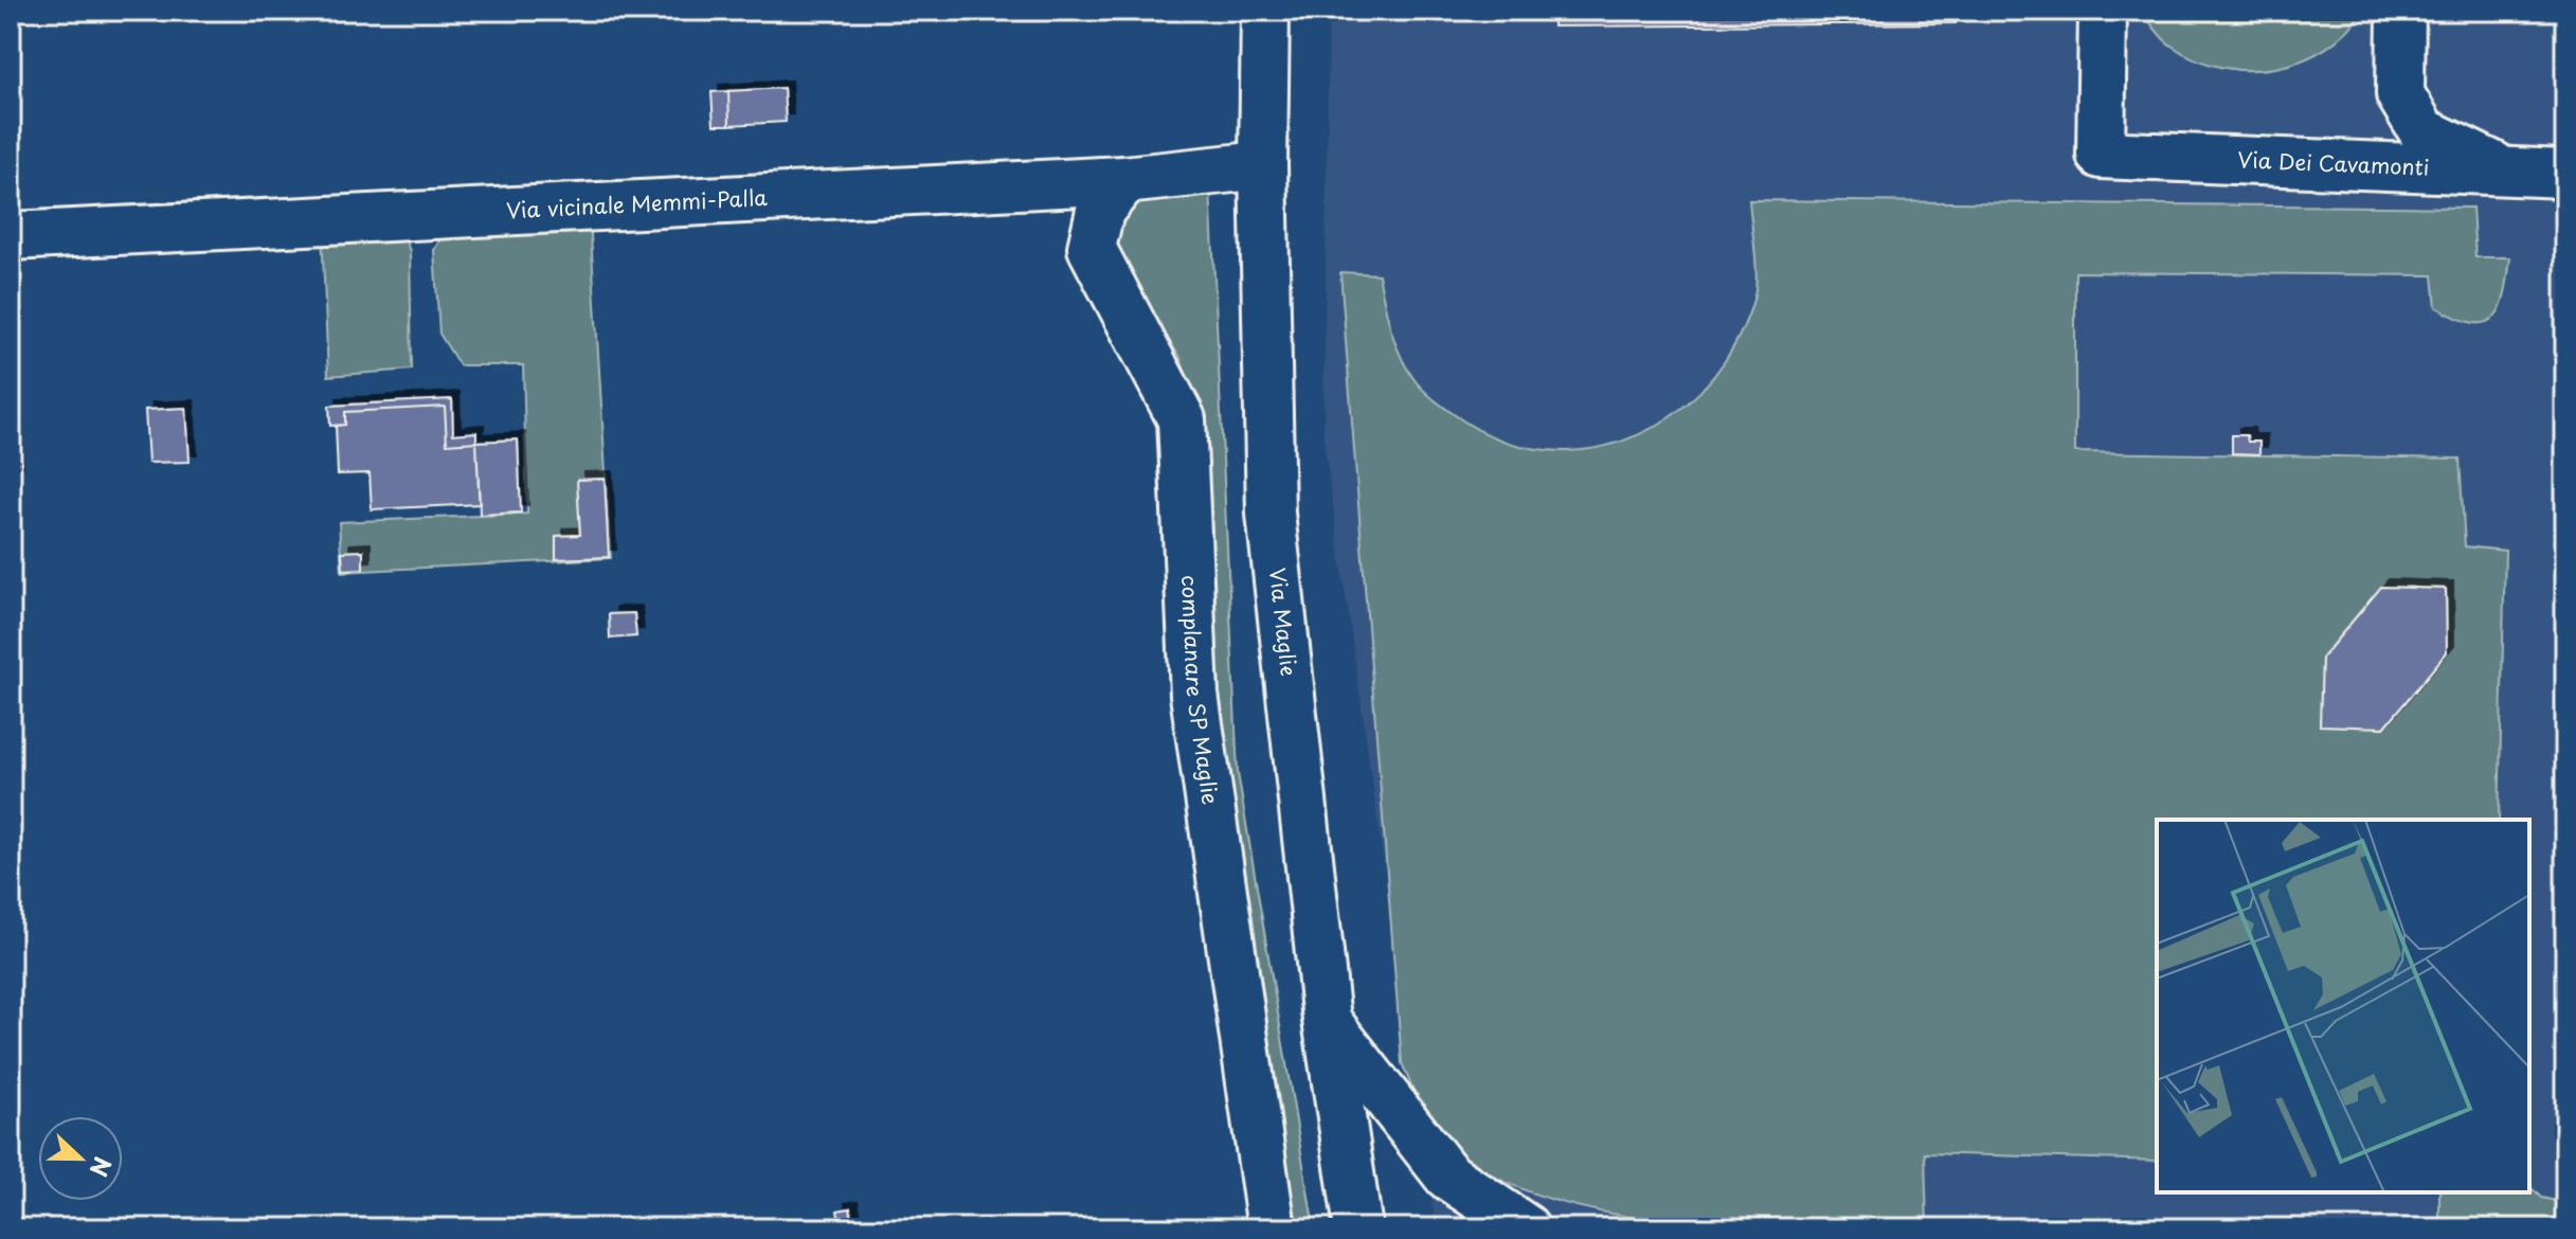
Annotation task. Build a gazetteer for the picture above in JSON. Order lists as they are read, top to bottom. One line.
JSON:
{"streets":{"street":["Via Dei Cavamonti","Via vicinale Memmi-Palla","Via Maglie","complanare SP Maglie"]},"crossings":[["Via vicinale Memmi-Palla","Via Maglie"],["Via vicinale Memmi-Palla","complanare SP Maglie"]],"north":"right"}
